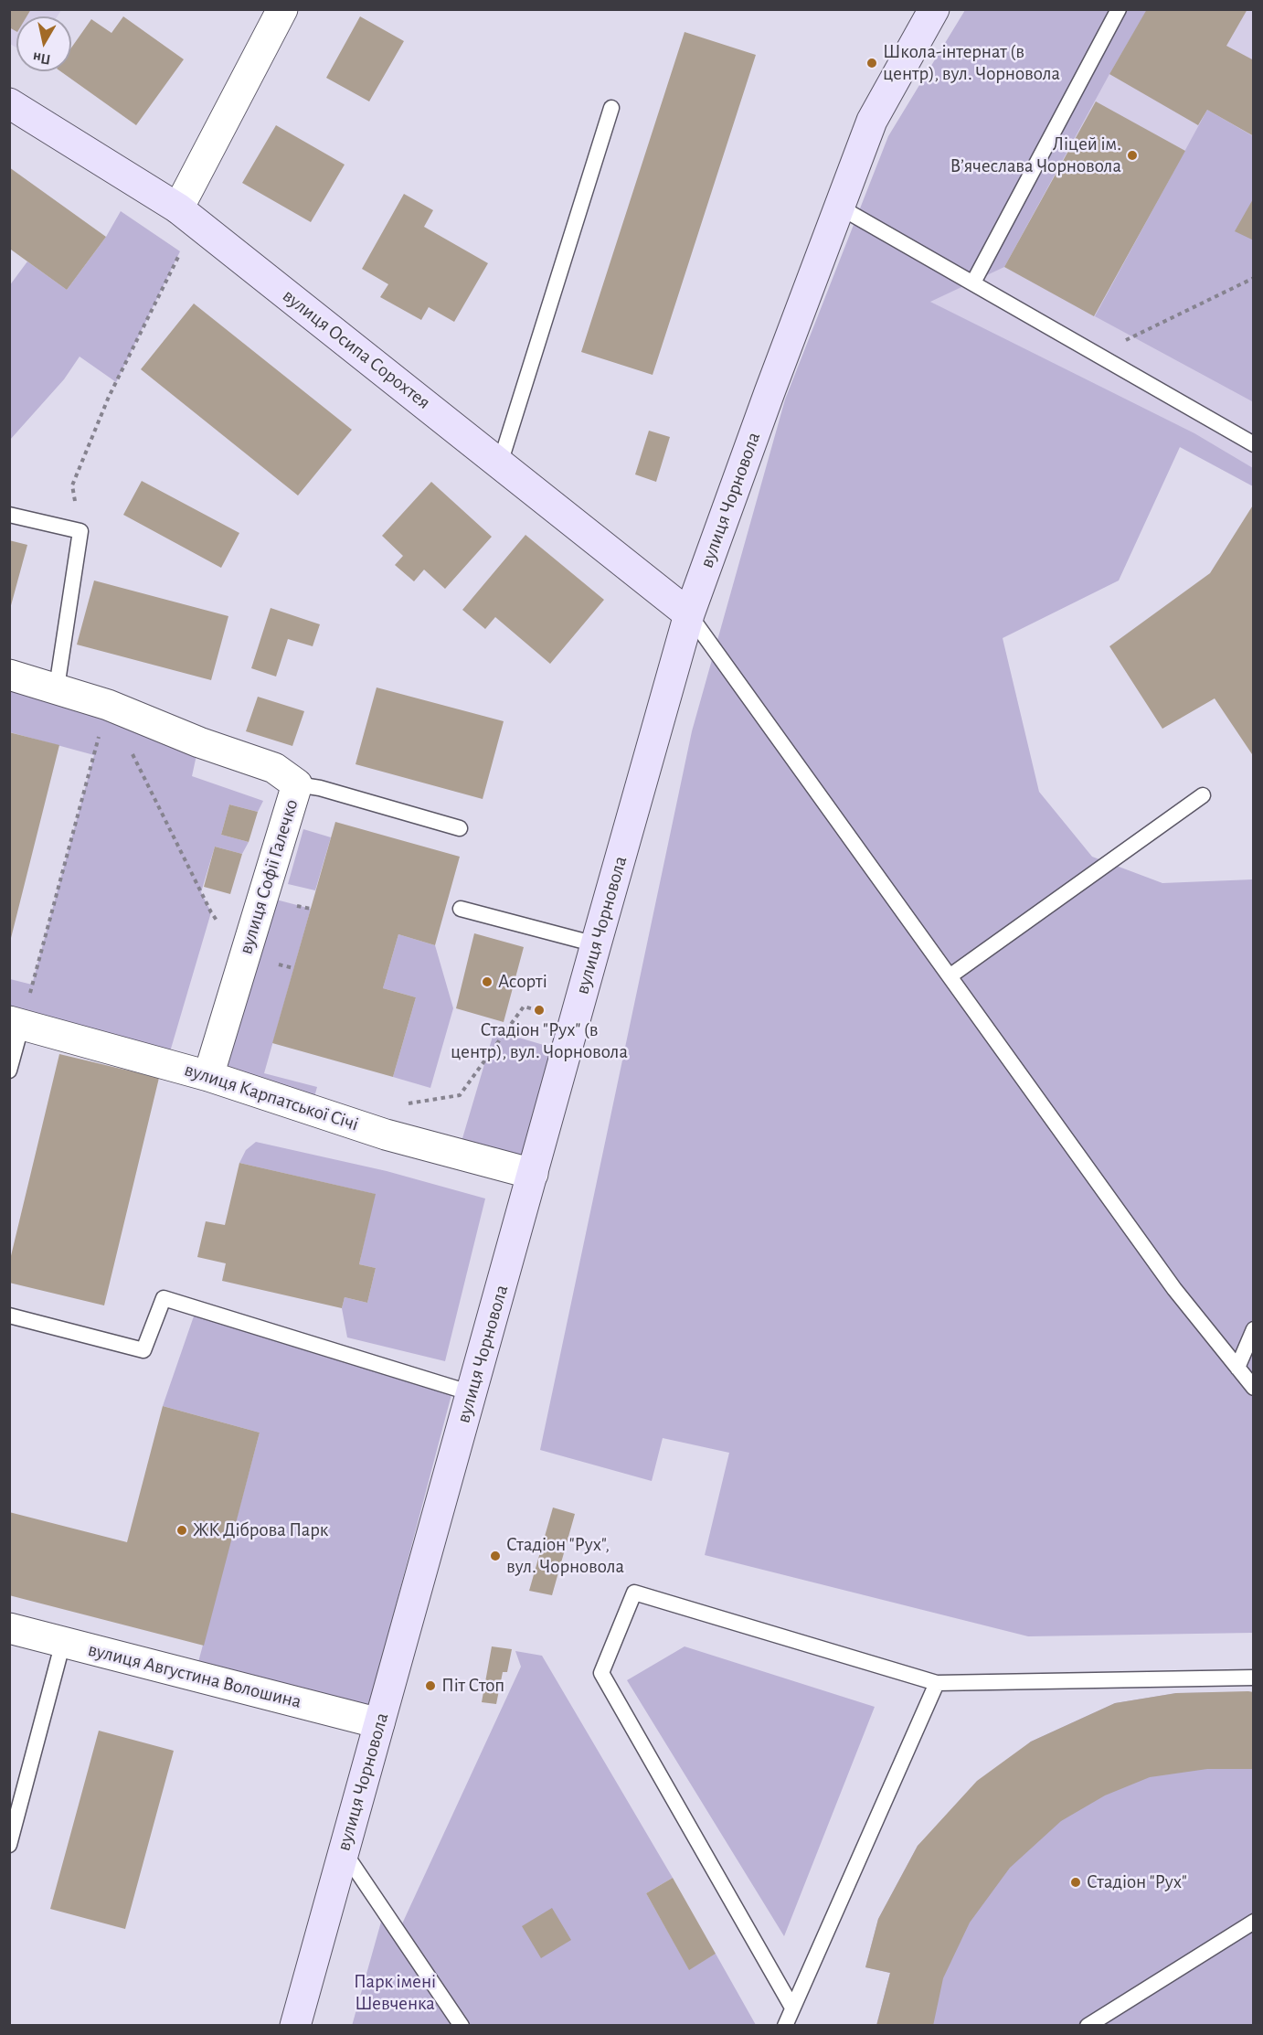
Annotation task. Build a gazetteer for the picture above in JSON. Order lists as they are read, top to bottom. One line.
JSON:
{"streets":{"main road":["вулиця Осипа Сорохтея","вулиця Чорновола"],"street":["вулиця Софії Галечко","вулиця Карпатської Січі","вулиця Августина Волошина"]},"crossings":[["вулиця Осипа Сорохтея","вулиця Чорновола"],["вулиця Чорновола","вулиця Карпатської Січі"],["вулиця Чорновола","вулиця Августина Волошина"],["вулиця Софії Галечко","вулиця Карпатської Січі"]],"parks":["Парк імені Шевченка"],"places":["Школа-інтернат (в центр), вул. Чорновола","Ліцей ім. Вʼячеслава Чорновола","Асорті","Стадіон \"Рух\" (в центр), вул. Чорновола","ЖК Діброва Парк","Стадіон \"Рух\", вул. Чорновола","Піт Стоп","Стадіон \"Рух\""],"north":"bottom"}
